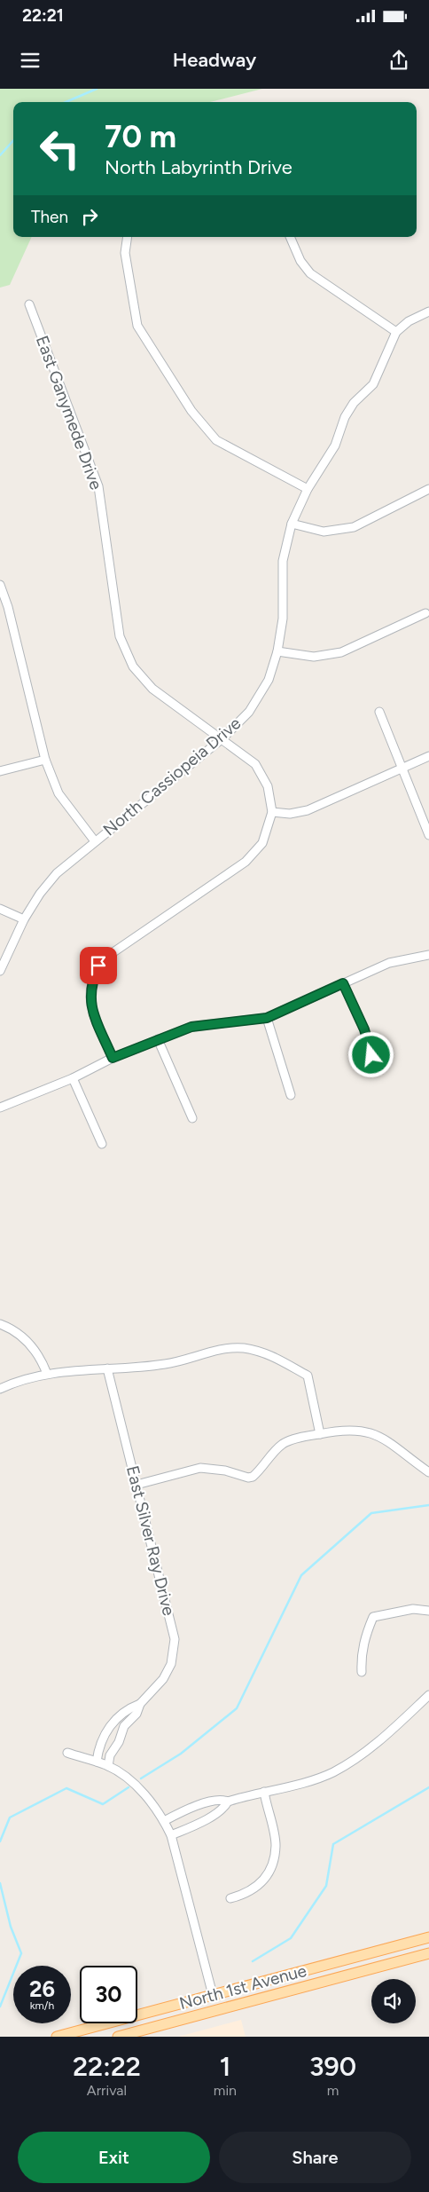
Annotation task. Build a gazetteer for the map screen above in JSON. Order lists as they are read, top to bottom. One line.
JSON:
{"streets":{"main road":["North 1st Avenue"],"street":["East Ganymede Drive","North Cassiopeia Drive","East Silver Ray Drive"]},"crossings":[["East Ganymede Drive","North Cassiopeia Drive"]],"page":{"status":"22:21","header":"Headway","turn":["70 m","North Labyrinth Drive"],"then":"Then","speed":"26 km/h","limit":"30","eta":["22:22","Arrival","1","min","390","m"],"buttons":["Exit","Share"]}}
